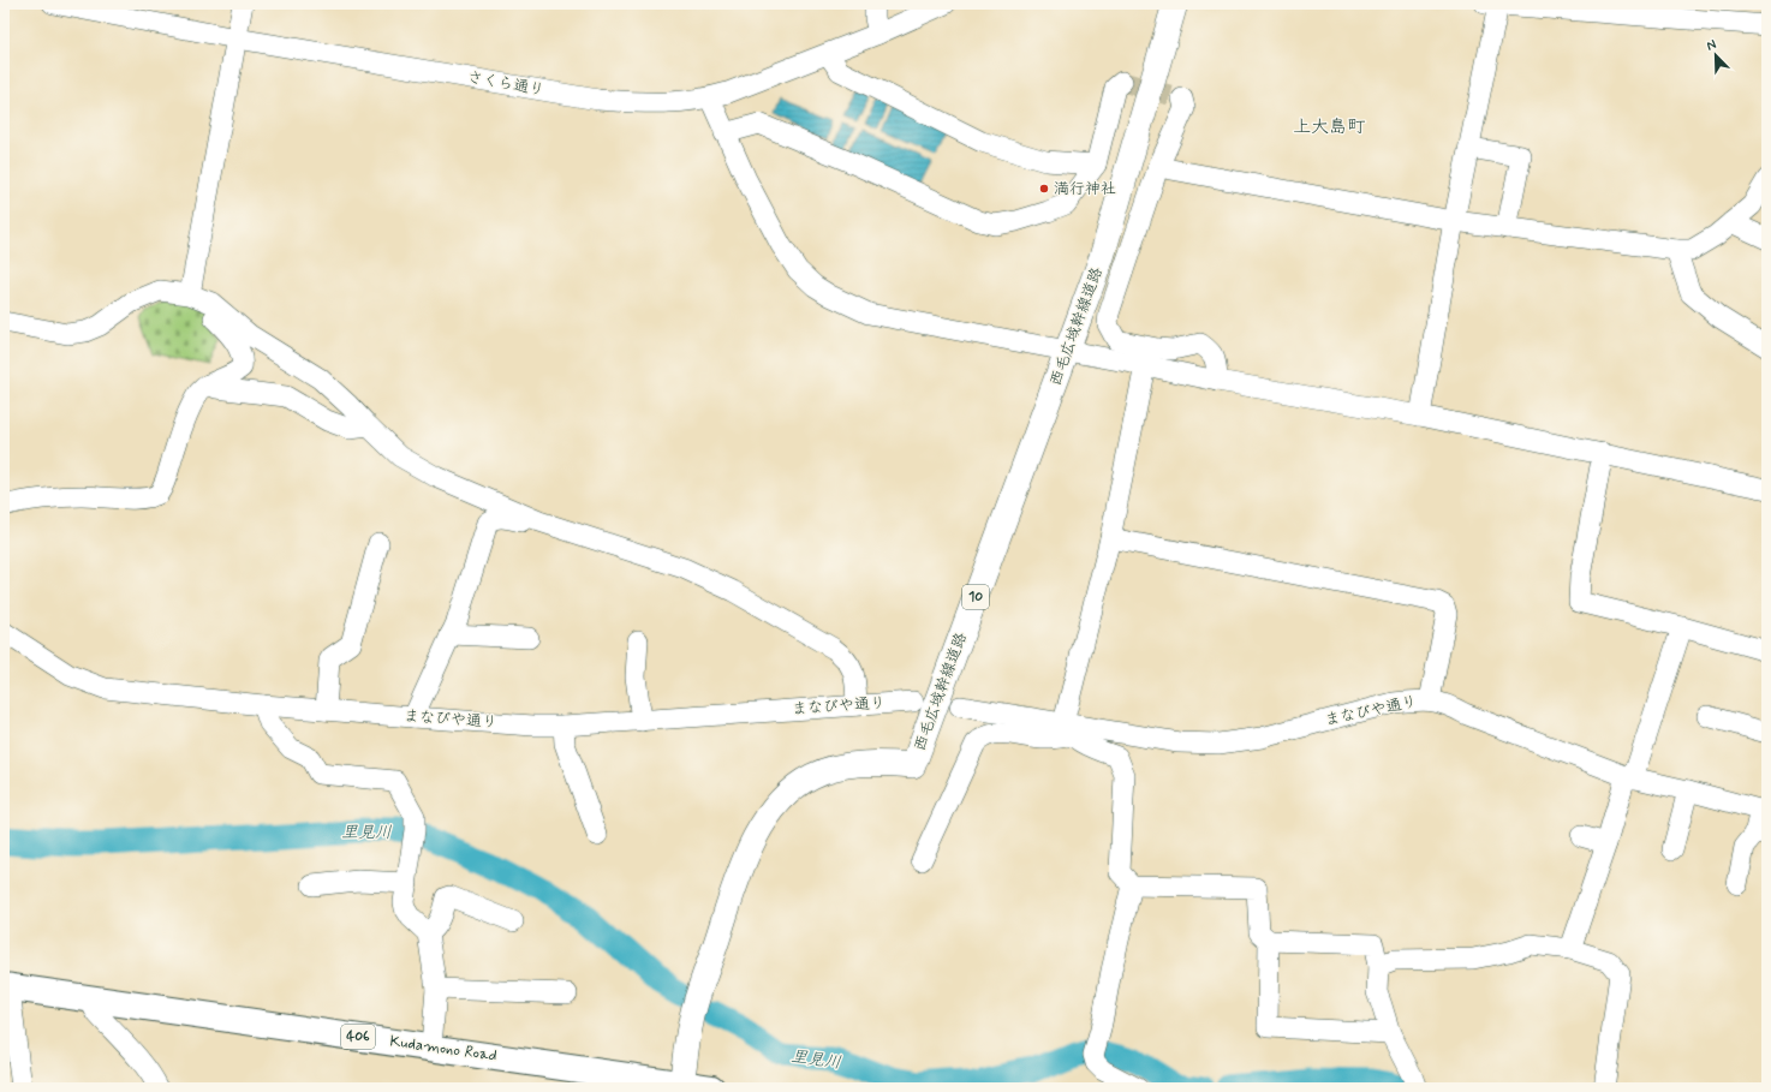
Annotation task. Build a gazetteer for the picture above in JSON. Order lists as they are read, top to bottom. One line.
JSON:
{"streets":{"highway":["406","Kudamono Road"],"main road":["西毛広域幹線道路","10"],"street":["さくら通り","まなびや通り"]},"crossings":[["西毛広域幹線道路","Kudamono Road"]],"districts":["上大島町"],"water":["里見川"],"places":["満行神社"],"north":"top left"}
